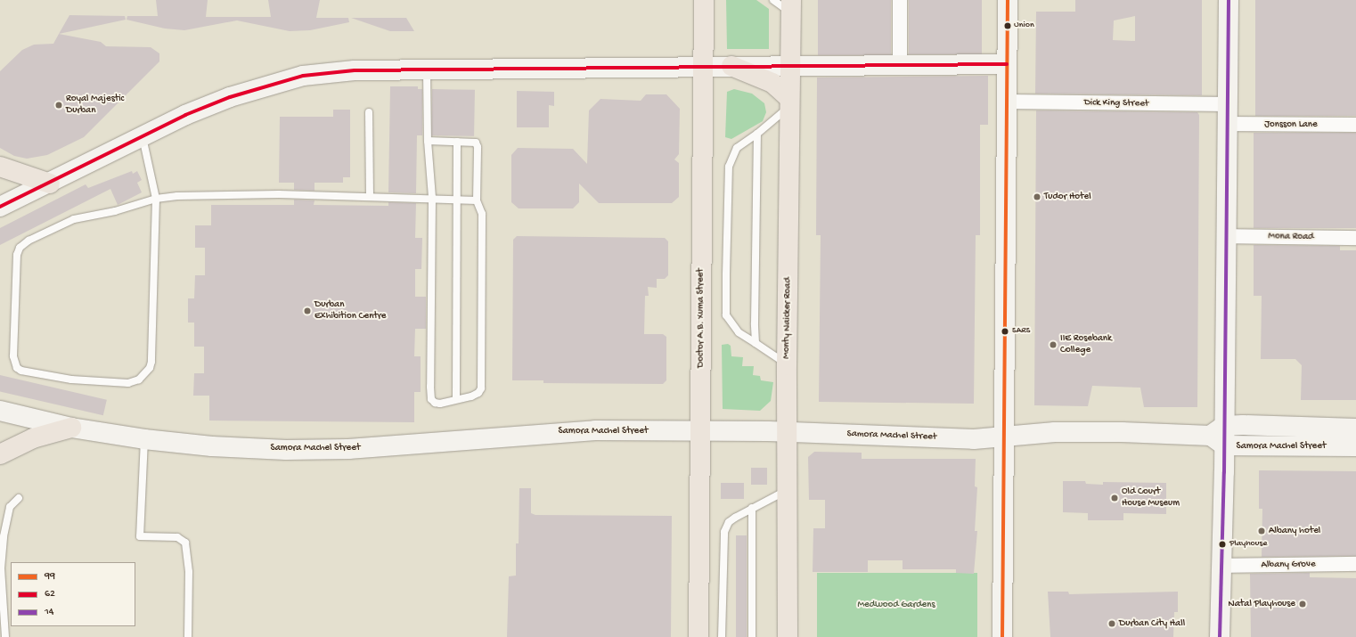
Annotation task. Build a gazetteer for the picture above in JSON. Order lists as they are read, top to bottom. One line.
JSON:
{"streets":{"main road":["Doctor A.B. Xuma Street","Monty Naicker Road","Samora Machel Street"],"street":["Dick King Street","Jonsson Lane","Mona Road","Albany Grove"]},"crossings":[["Doctor A.B. Xuma Street","Samora Machel Street"],["Monty Naicker Road","Samora Machel Street"]],"parks":["Medwood Gardens"],"places":["Union","Royal Majestic Durban","Tudor Hotel","Durban Exhibition Centre","SARS","IIE Rosebank College","Old Court House Museum","Albany hotel","Playhouse","Natal Playhouse","Durban City Hall"],"lines":["transit line 99","transit line 14","transit line 62"],"legend":["99","62","14"]}
